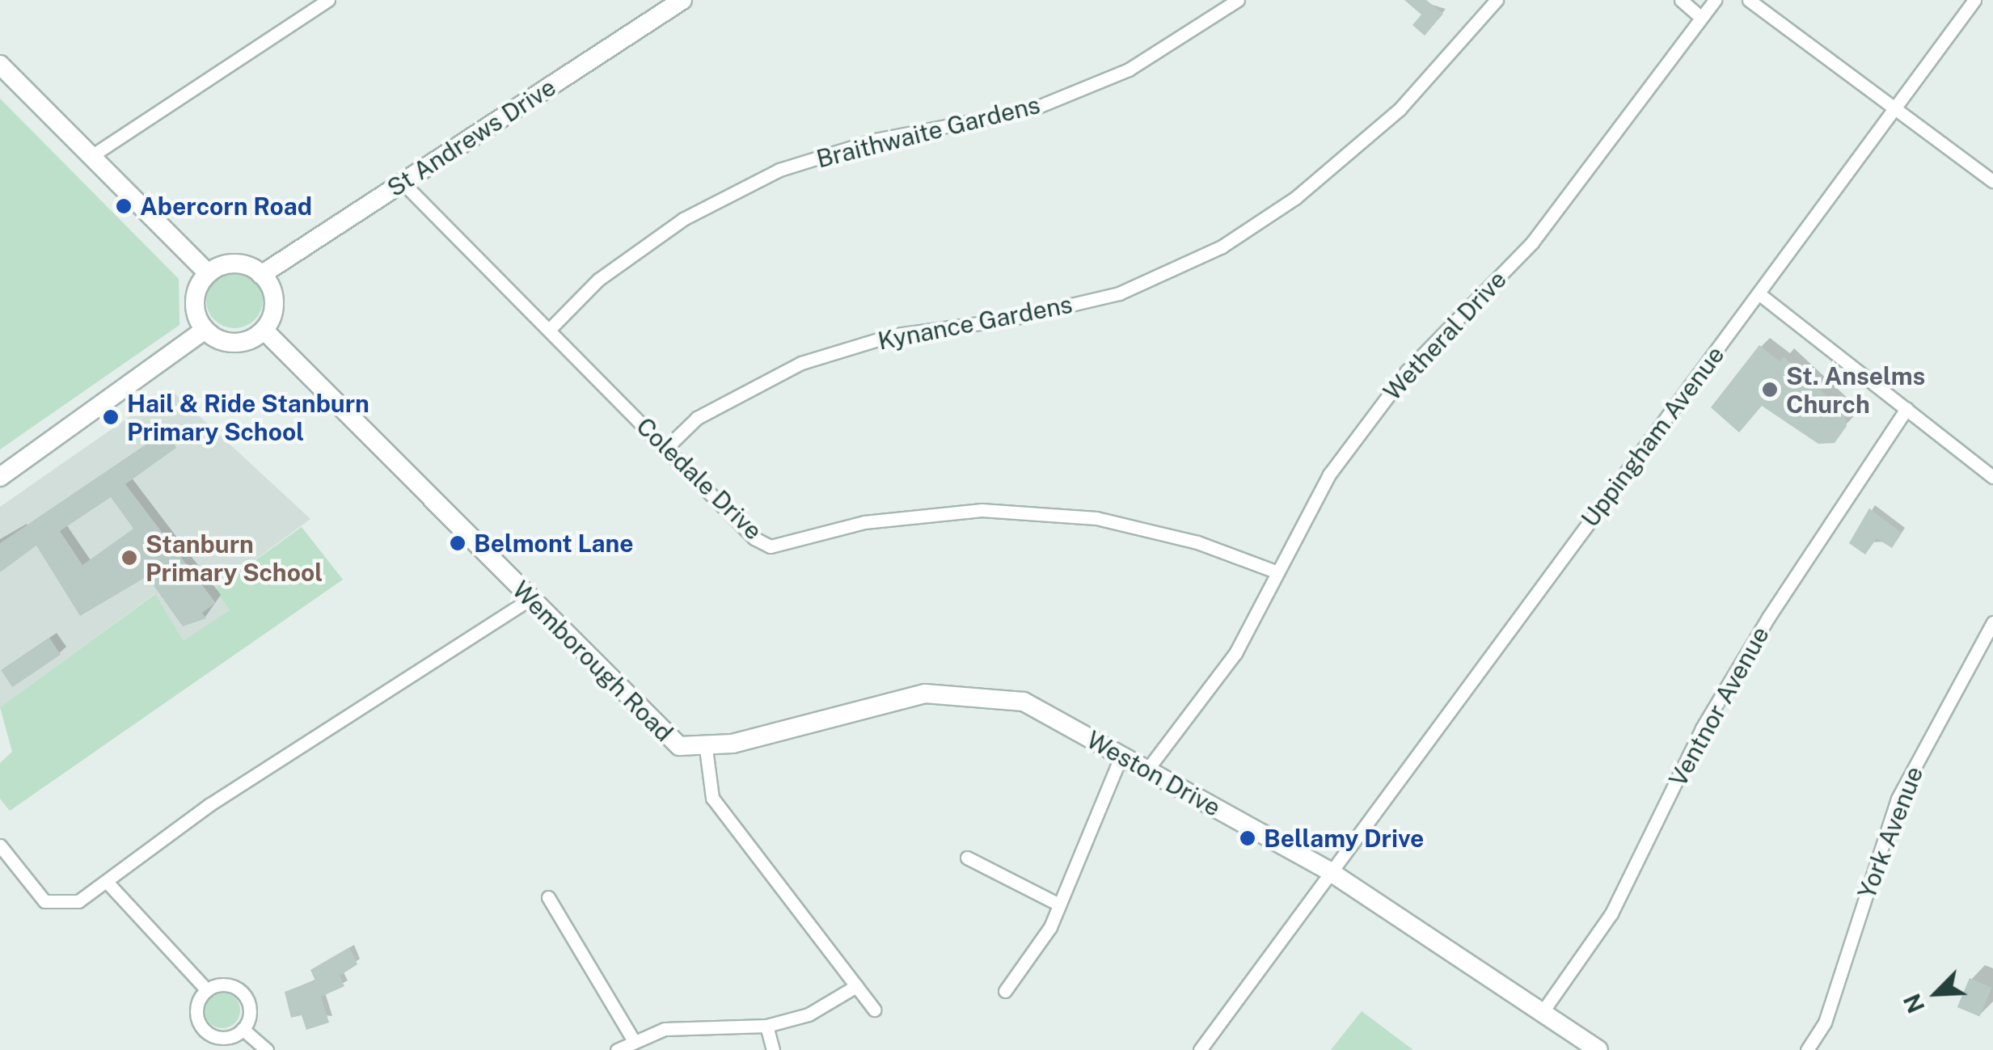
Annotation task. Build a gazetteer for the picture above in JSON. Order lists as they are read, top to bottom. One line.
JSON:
{"streets":{"street":["Braithwaite Gardens","St Andrews Drive","Kynance Gardens","Wetheral Drive","Uppingham Avenue","Coledale Drive","Wemborough Road","Ventnor Avenue","Weston Drive","York Avenue"]},"crossings":[["Braithwaite Gardens","Coledale Drive"],["St Andrews Drive","Coledale Drive"],["St Andrews Drive","Wemborough Road"],["Kynance Gardens","Coledale Drive"],["Wetheral Drive","Coledale Drive"],["Wetheral Drive","Weston Drive"],["Uppingham Avenue","Weston Drive"],["Wemborough Road","Weston Drive"],["Ventnor Avenue","Weston Drive"]],"places":["Abercorn Road","St. Anselms Church","Hail & Ride Stanburn Primary School","Belmont Lane","Stanburn Primary School","Bellamy Drive"],"north":"bottom left"}
